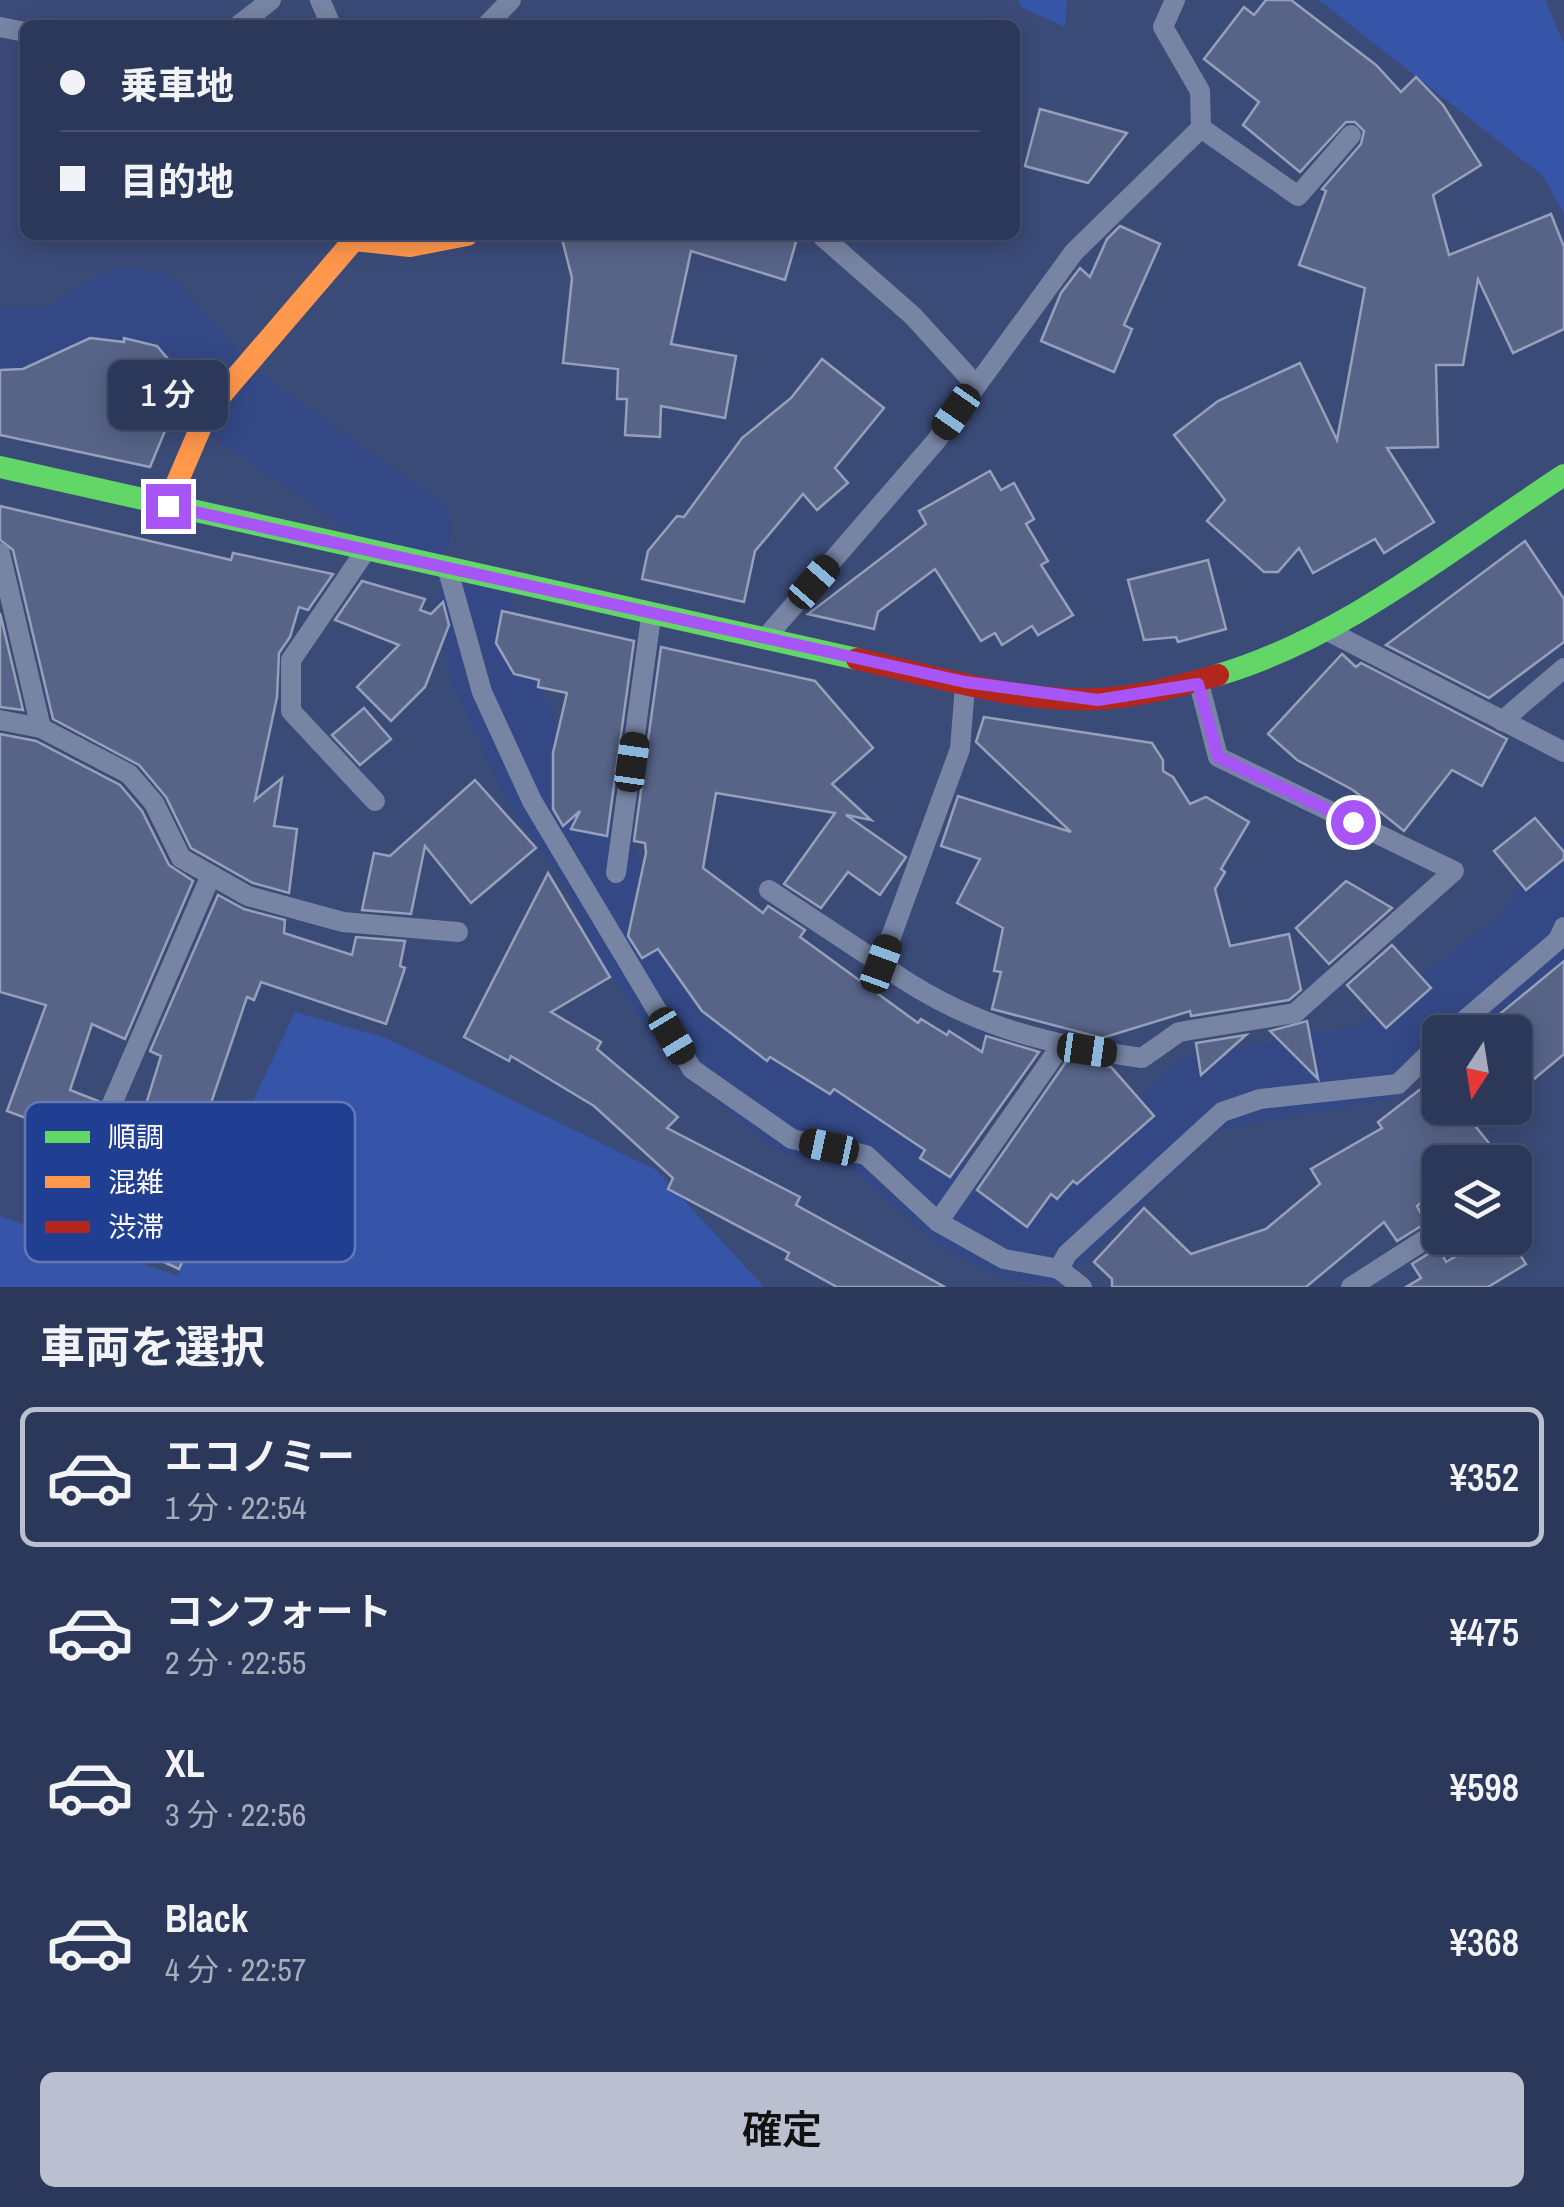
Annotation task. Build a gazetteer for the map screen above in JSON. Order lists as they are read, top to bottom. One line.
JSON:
{"legend":["順調","混雑","渋滞"],"north":"bottom","page":{"banner":["乗車地","目的地"],"bubble":"1 分","heading":"車両を選択","list":[{"name":"エコノミー","note":"1 分 · 22:54","value":"¥352"},{"name":"コンフォート","note":"2 分 · 22:55","value":"¥475"},{"name":"XL","note":"3 分 · 22:56","value":"¥598"},{"name":"Black","note":"4 分 · 22:57","value":"¥368"}],"buttons":"確定"}}
